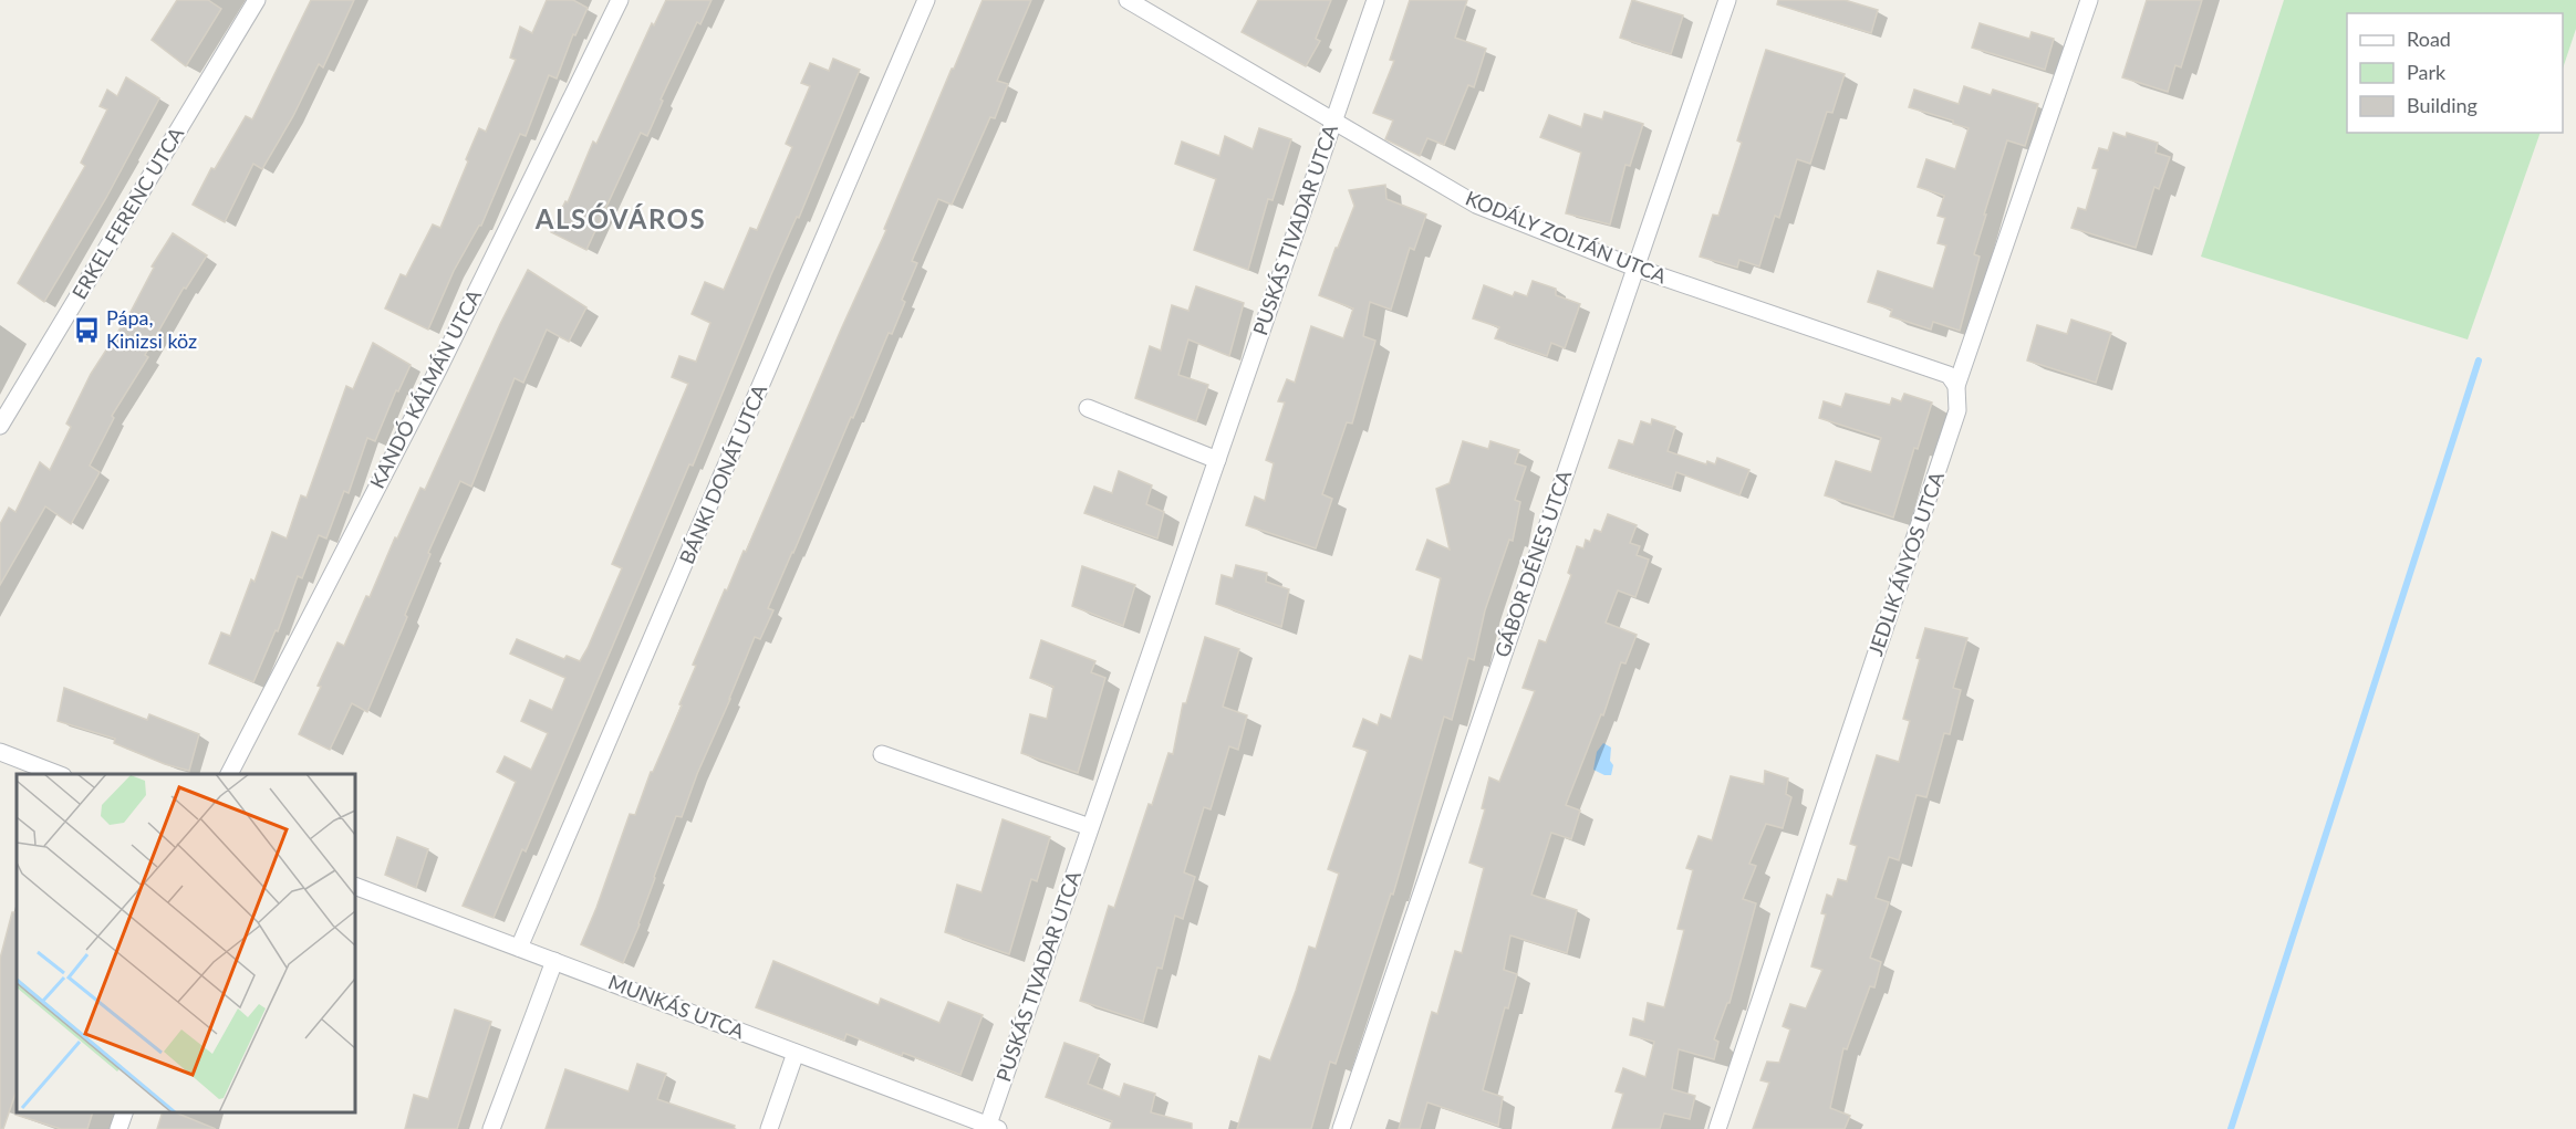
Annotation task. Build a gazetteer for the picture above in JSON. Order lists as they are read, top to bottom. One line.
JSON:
{"streets":{"street":["ERKEL FERENC UTCA","PUSKÁS TIVADAR UTCA","KODÁLY ZOLTÁN UTCA","KANDÓ KÁLMÁN UTCA","BÁNKI DONÁT UTCA","GÁBOR DÉNES UTCA","JEDLIK ÁNYOS UTCA","MUNKÁS UTCA"]},"crossings":[["PUSKÁS TIVADAR UTCA","KODÁLY ZOLTÁN UTCA"],["PUSKÁS TIVADAR UTCA","MUNKÁS UTCA"],["KODÁLY ZOLTÁN UTCA","GÁBOR DÉNES UTCA"],["KODÁLY ZOLTÁN UTCA","JEDLIK ÁNYOS UTCA"],["BÁNKI DONÁT UTCA","MUNKÁS UTCA"]],"districts":["ALSÓVÁROS"],"places":{"bus stop":["Pápa, Kinizsi köz"]},"legend":["Road","Park","Building"]}
